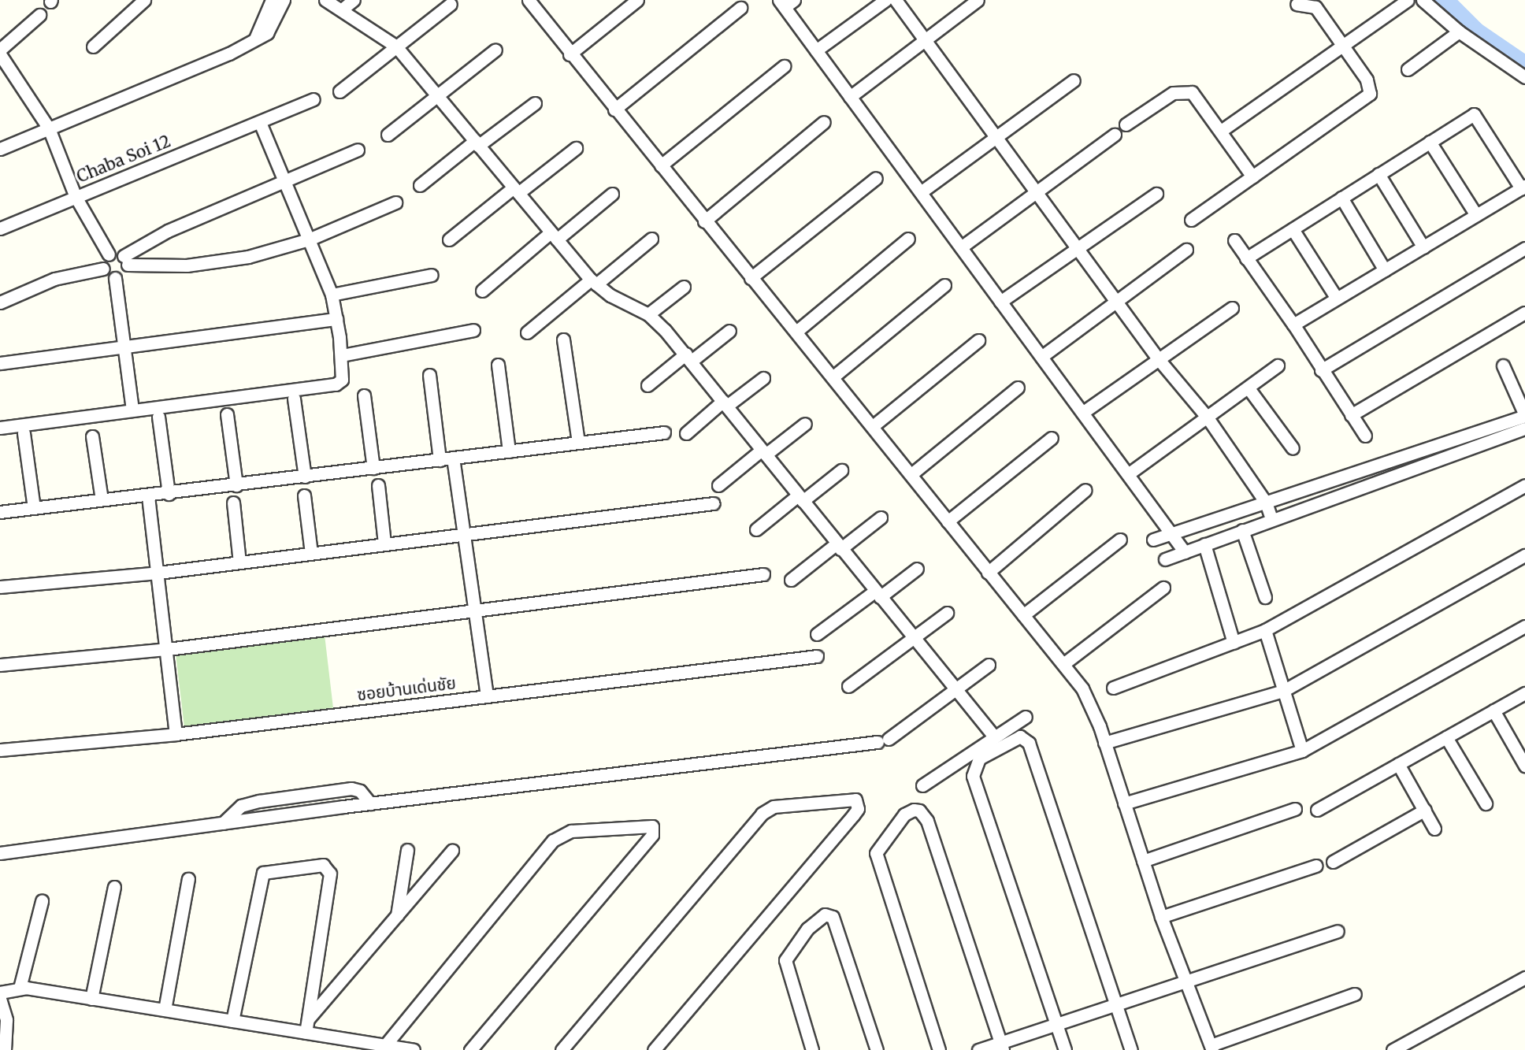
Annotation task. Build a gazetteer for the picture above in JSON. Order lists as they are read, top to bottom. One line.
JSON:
{"streets":{"street":["Chaba Soi 12","ซอยบ้านเด่นชัย"]}}
